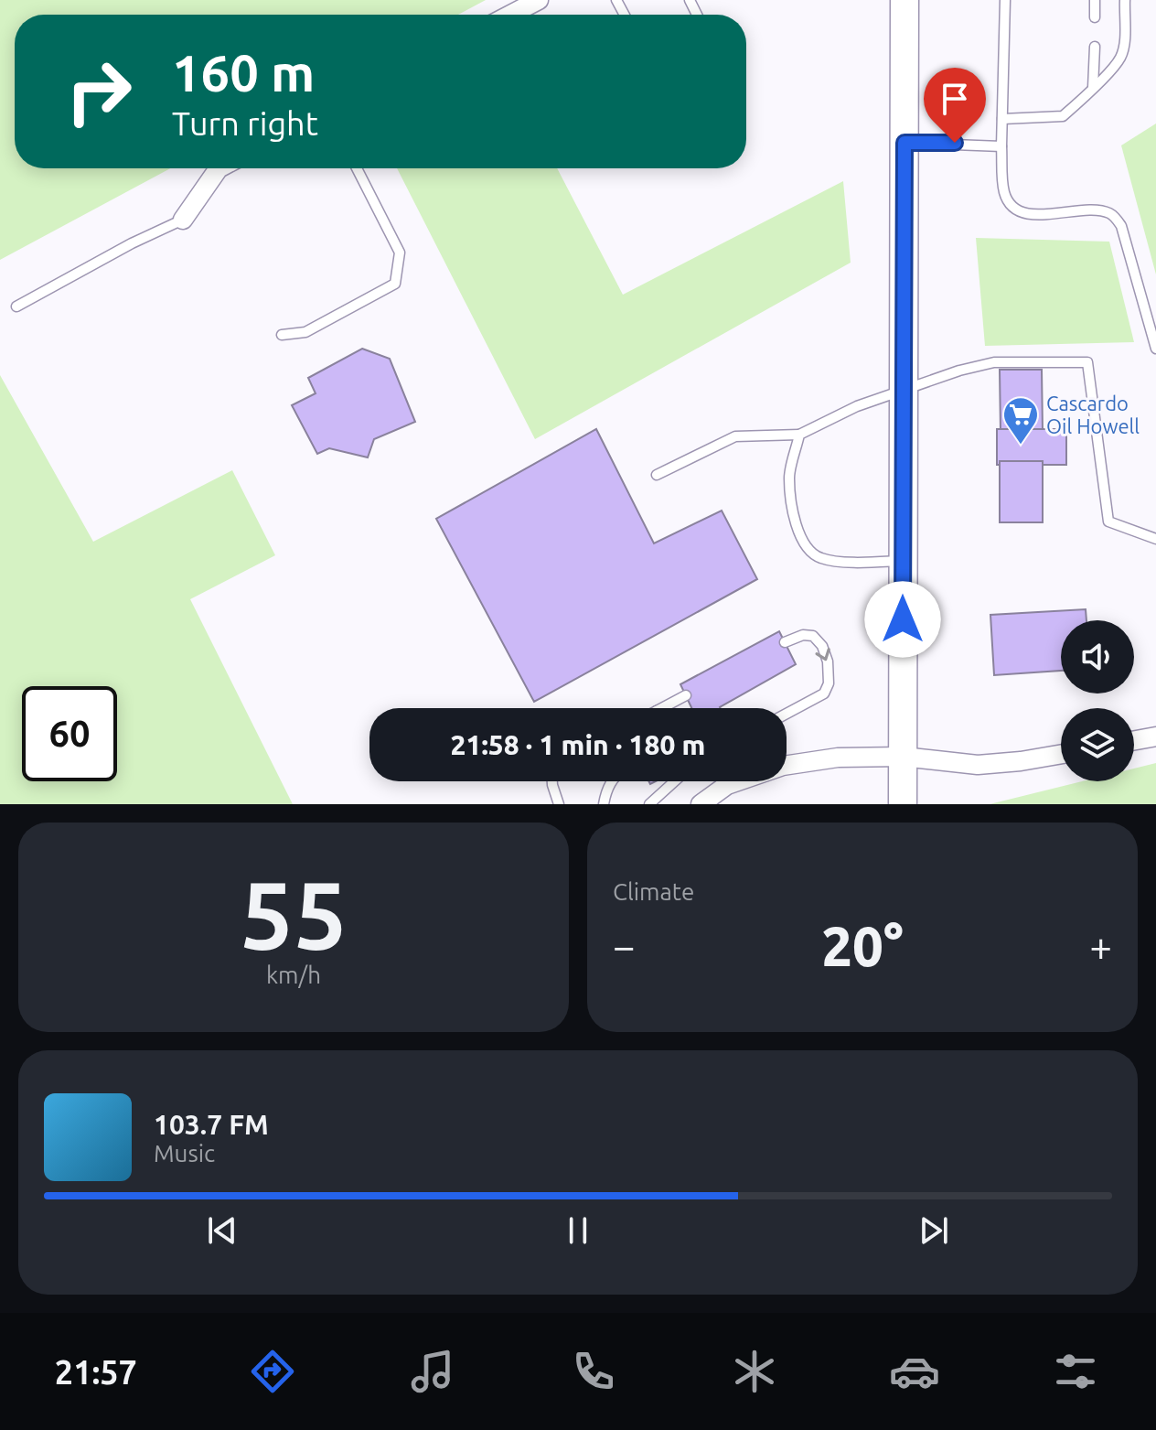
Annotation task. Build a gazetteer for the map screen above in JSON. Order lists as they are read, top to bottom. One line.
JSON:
{"places":{"supermarket":["Cascardo Oil Howell"]},"page":{"turn":["160 m","Turn right"],"limit":"60","trip":"21:58 · 1 min · 180 m","tile":[["55","km/h"],"Climate"],"heat":["−","20°","+"],"song":["103.7 FM","Music"],"tabs":"21:57"}}
